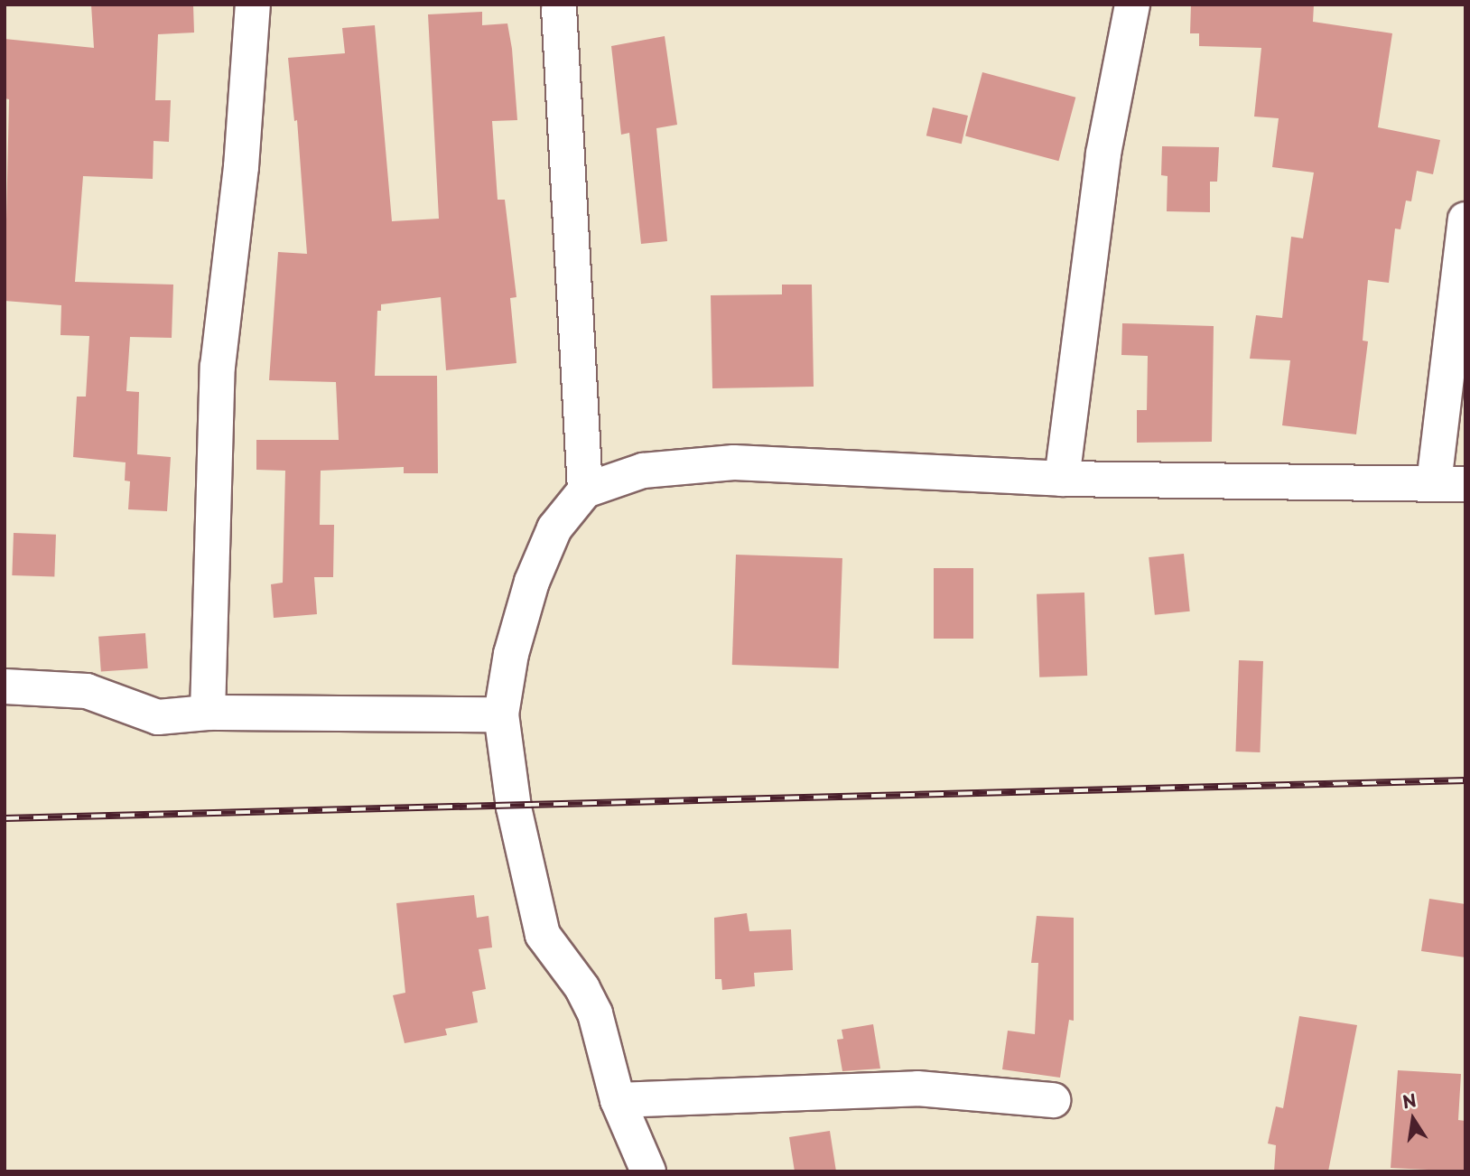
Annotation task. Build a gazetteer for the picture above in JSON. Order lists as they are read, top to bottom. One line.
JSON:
{"north":"top"}
